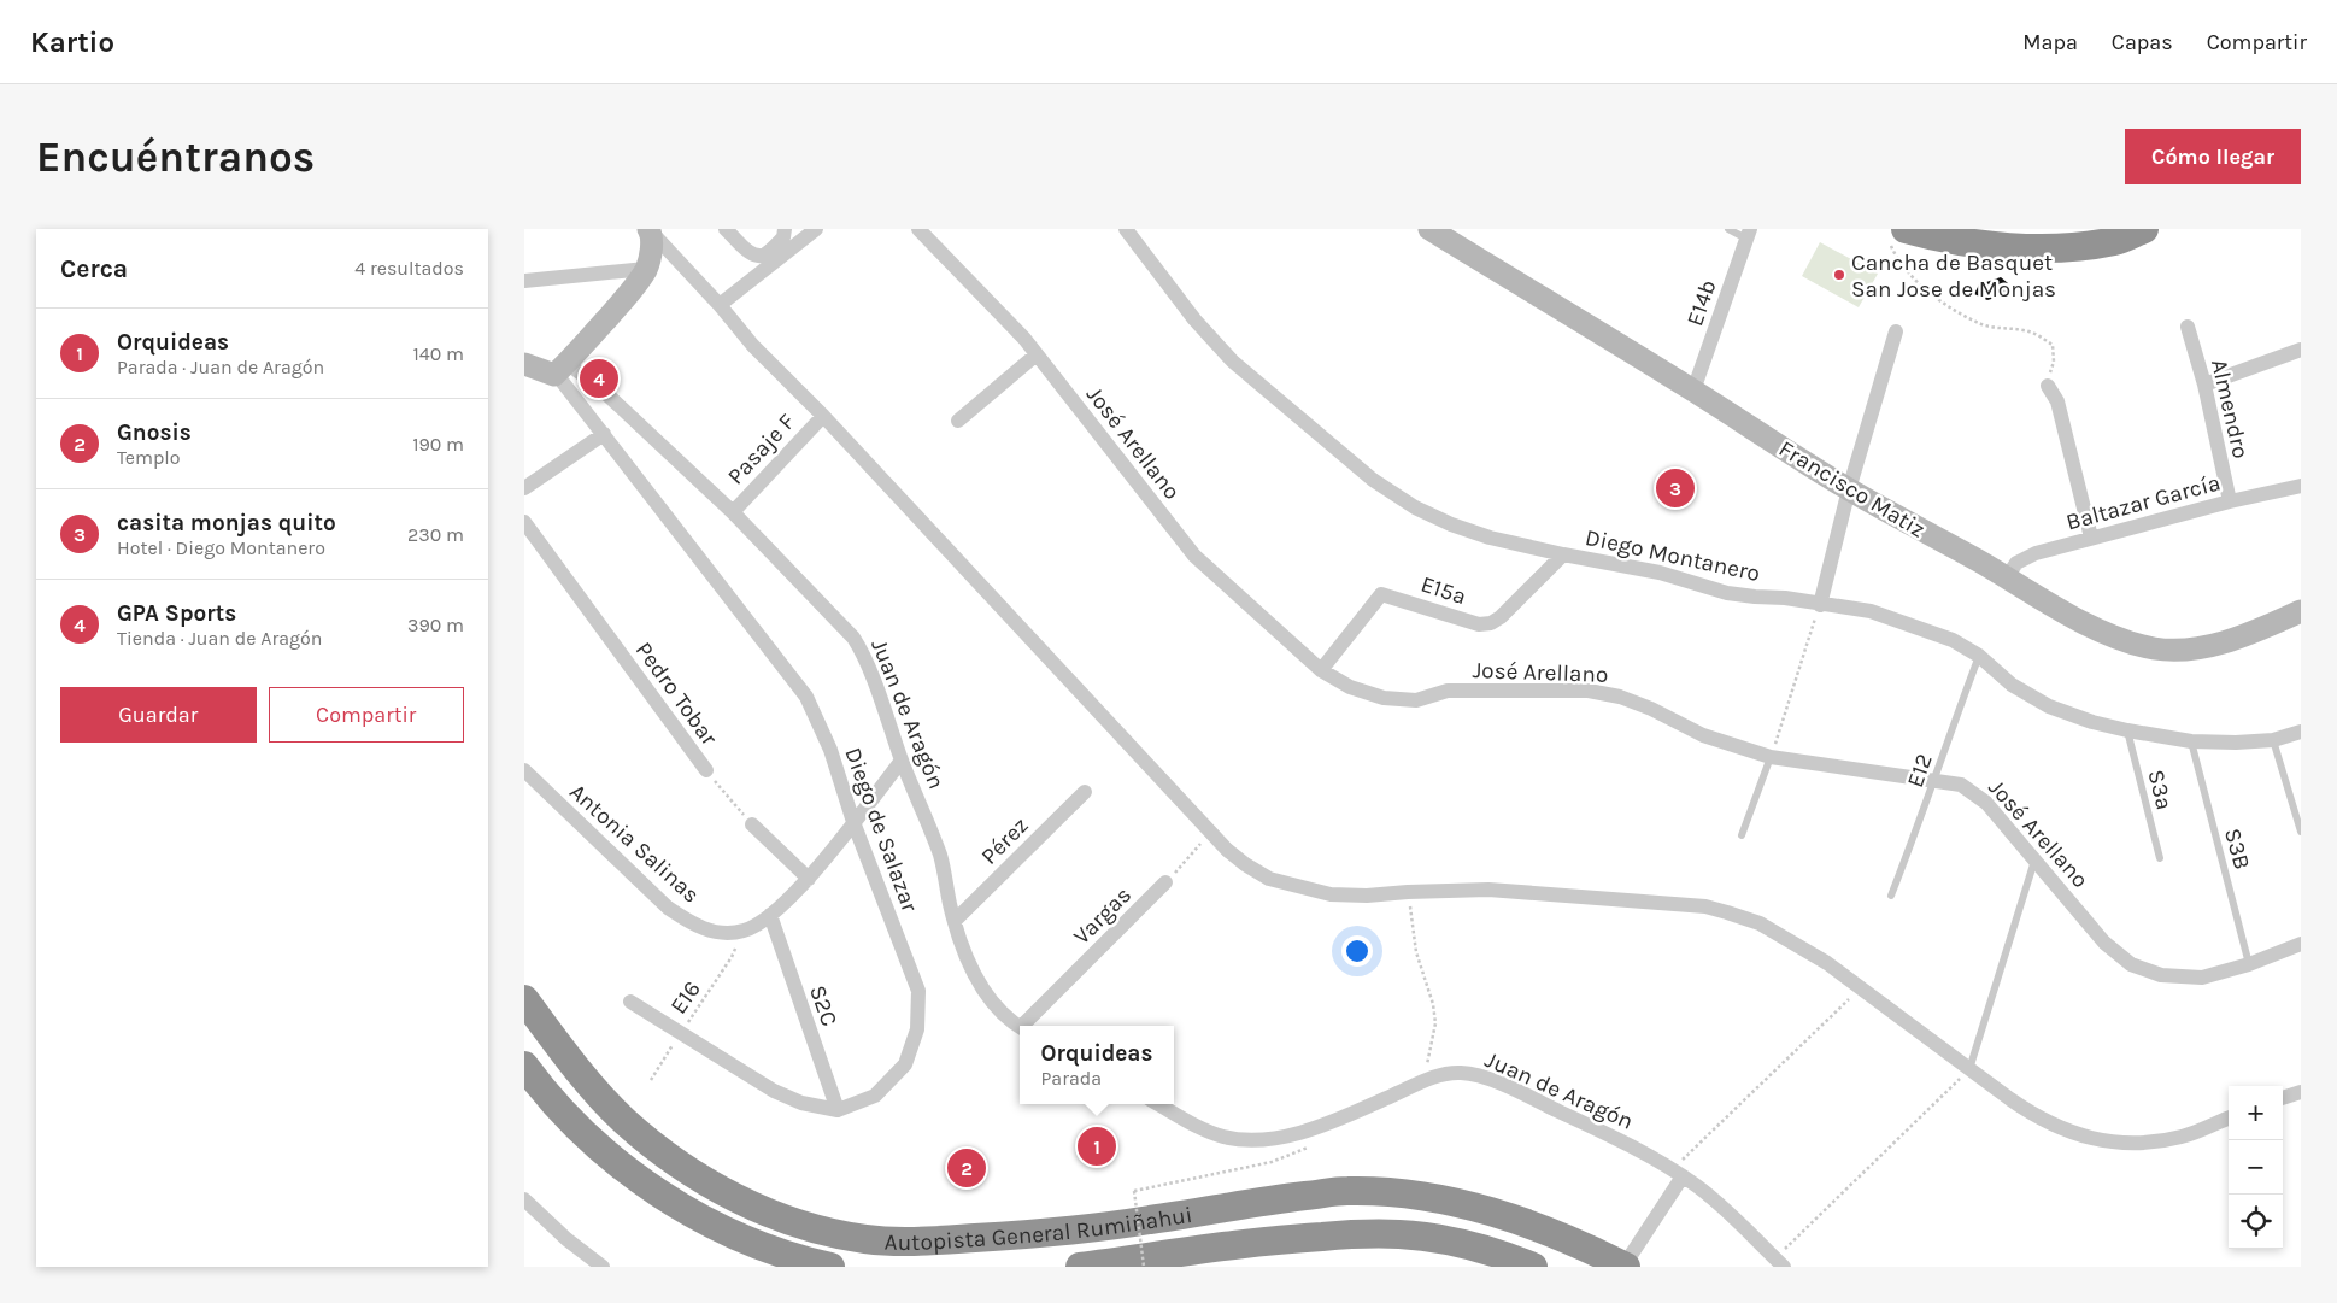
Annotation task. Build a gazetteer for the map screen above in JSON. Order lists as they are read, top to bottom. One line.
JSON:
{"streets":{"highway":["Autopista General Rumiñahui"],"street":["E14b","Almendro","José Arellano","Pasaje F","Francisco Matiz","Baltazar García","Diego Montanero","E15a","Pedro Tobar","Juan de Aragón","Diego de Salazar","Pérez","Antonia Salinas","Vargas","S2C"],"lane":["E12","S3a","S3B"],"path":["E16"]},"crossings":[["E14b","Francisco Matiz"],["Almendro","Baltazar García"],["José Arellano","E15a"],["José Arellano","E12"],["José Arellano","S3B"],["Pasaje F","Juan de Aragón"],["Francisco Matiz","Baltazar García"],["Diego Montanero","E15a"],["Diego Montanero","E12"],["Diego Montanero","S3a"],["Diego Montanero","S3B"],["Juan de Aragón","Diego de Salazar"],["Juan de Aragón","Pérez"],["Juan de Aragón","Antonia Salinas"],["Diego de Salazar","Antonia Salinas"],["Diego de Salazar","S2C"],["Antonia Salinas","E16"],["Antonia Salinas","S2C"]],"places":["Cancha de Basquet San Jose de Monjas"],"page":{"header":"Kartio","nav":["Mapa","Capas","Compartir"],"buttons":["Cómo llegar",["Guardar","Compartir"]],"title":"Encuéntranos","heading":["Cerca","4 resultados"],"list":[{"mark":"1","name":"Orquideas","note":"Parada · Juan de Aragón","value":"140 m"},{"mark":"2","name":"Gnosis","note":"Templo","value":"190 m"},{"mark":"3","name":"casita monjas quito","note":"Hotel · Diego Montanero","value":"230 m"},{"mark":"4","name":"GPA Sports","note":"Tienda · Juan de Aragón","value":"390 m"}],"pins":["4","3","1","2"],"popup":["Orquideas","Parada"],"map_buttons":["+","−"]}}
